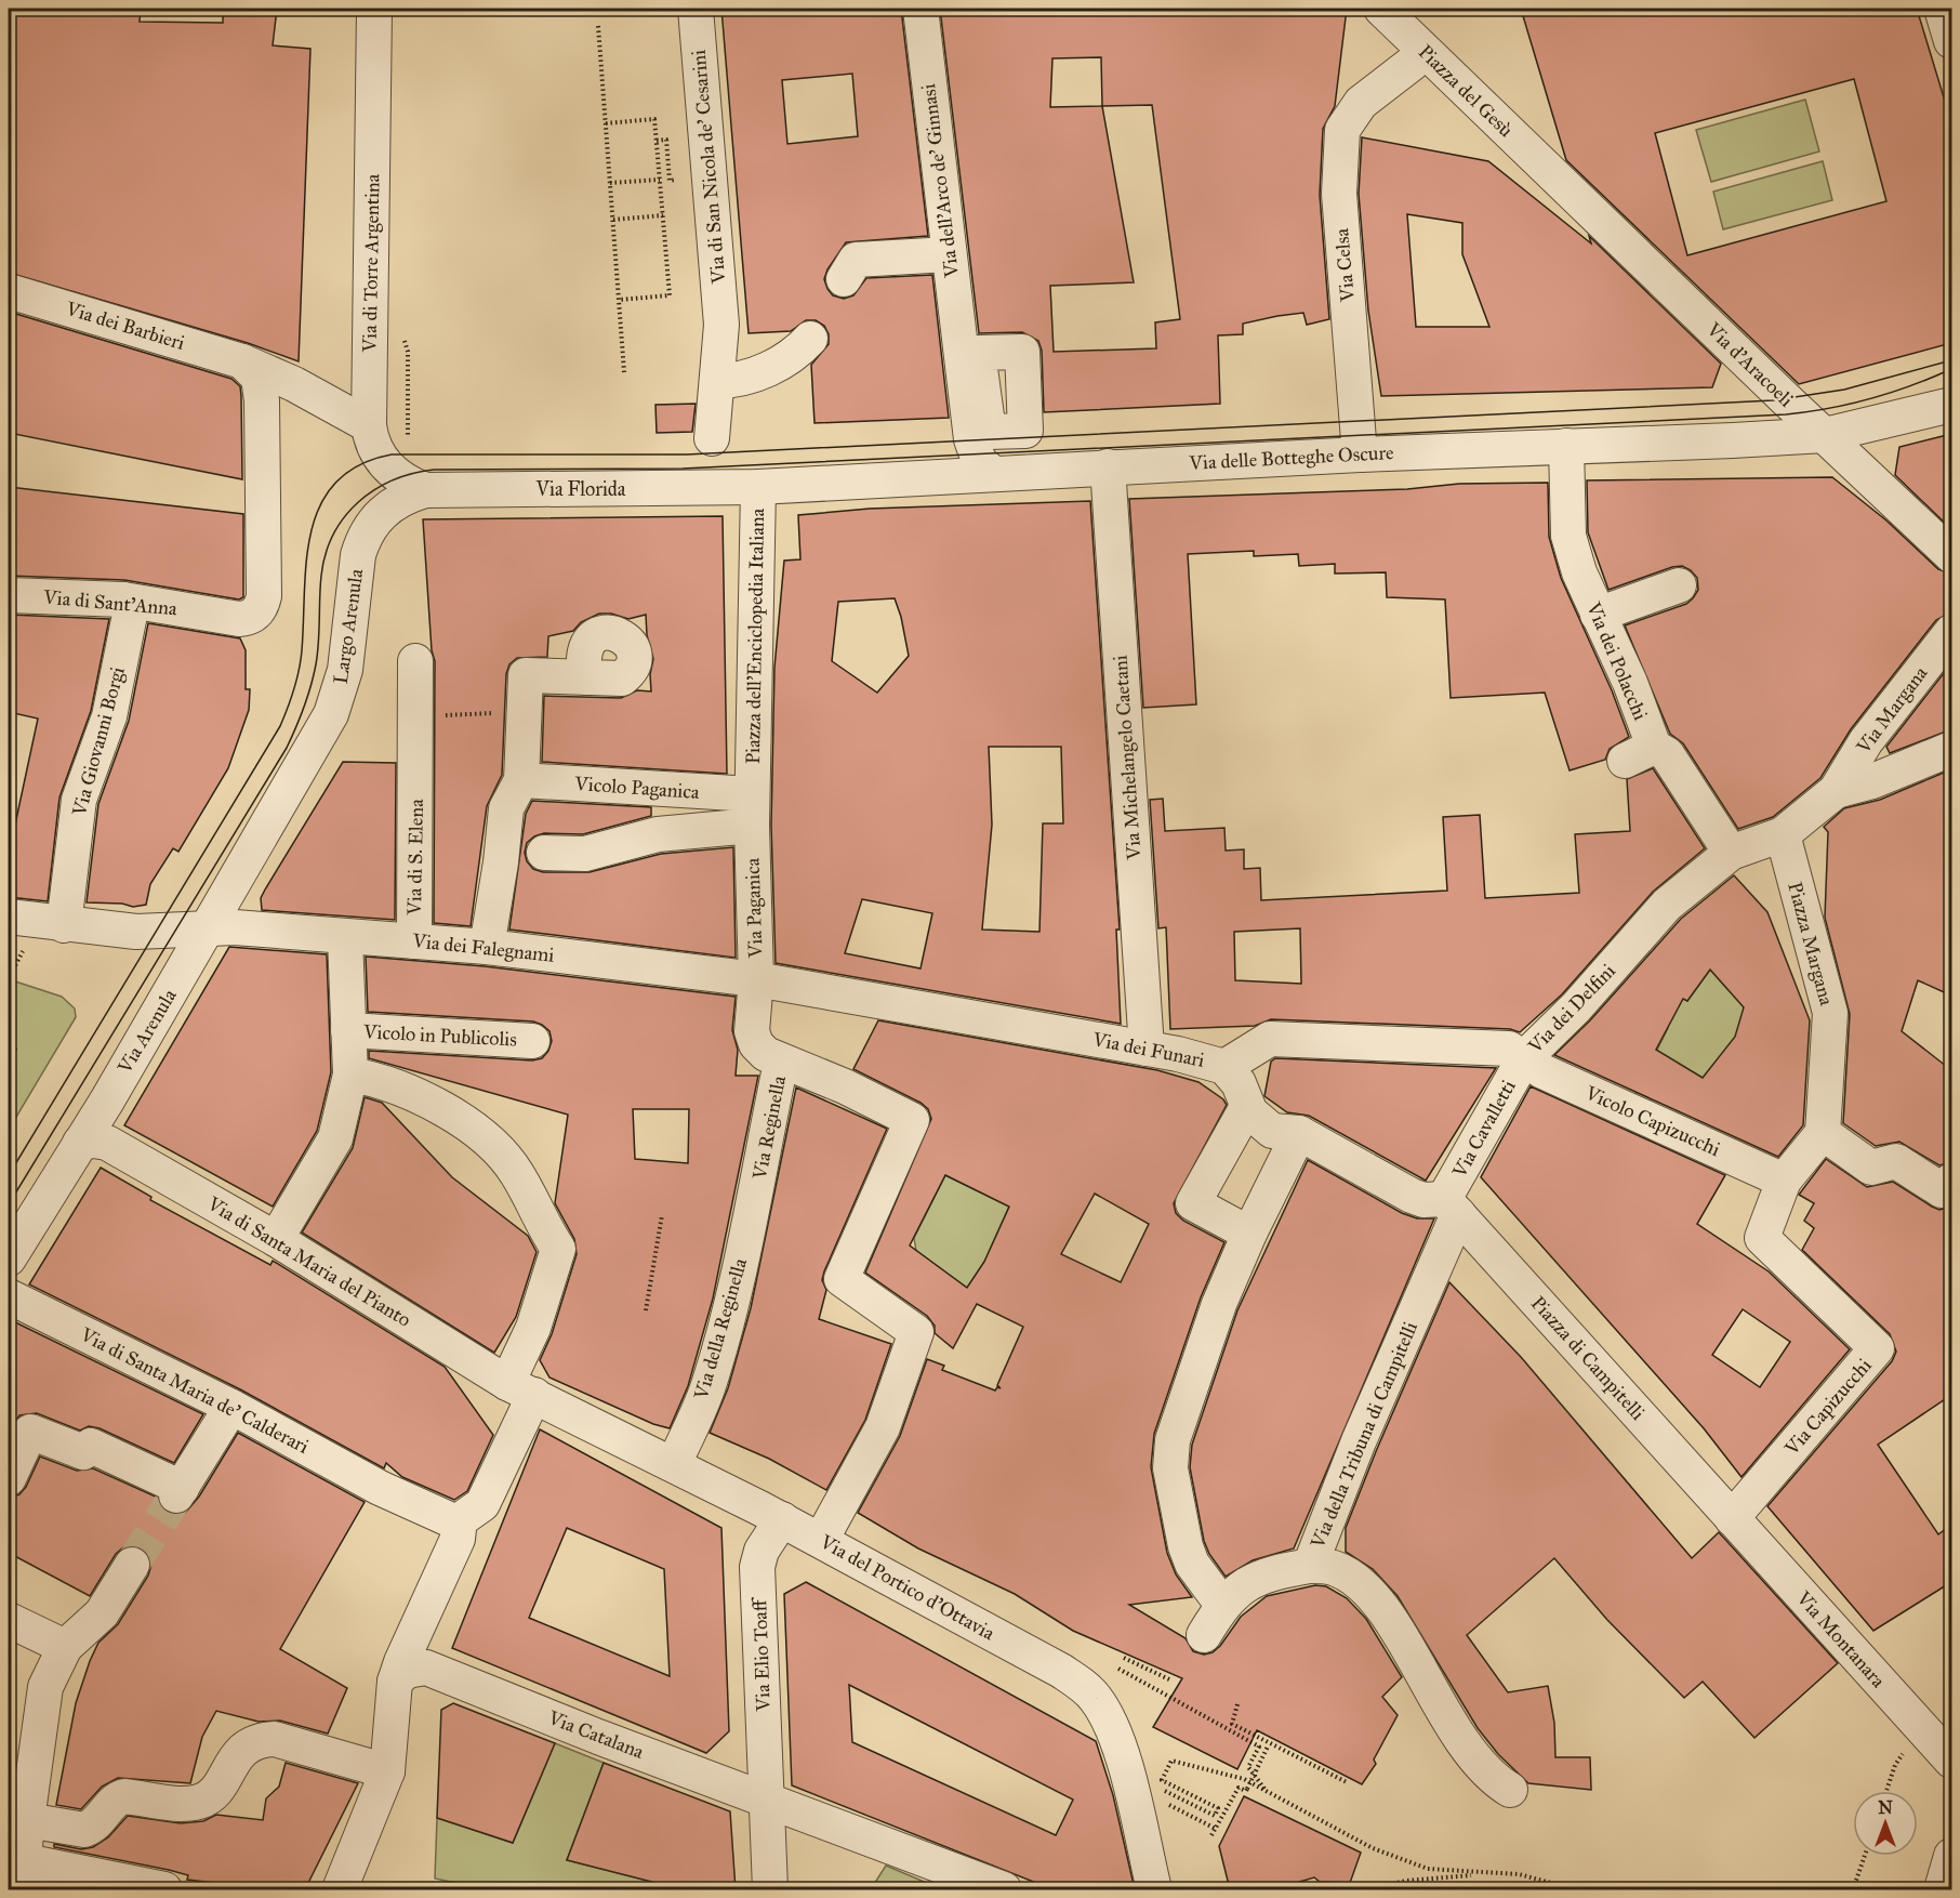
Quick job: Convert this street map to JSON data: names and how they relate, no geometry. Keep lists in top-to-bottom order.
{
  "streets": {
    "street": [
      "Piazza del Gesù",
      "Via di San Nicola de' Cesarini",
      "Via dell'Arco de' Ginnasi",
      "Via di Torre Argentina",
      "Via Celsa",
      "Via dei Barbieri",
      "Via d'Aracoeli",
      "Via delle Botteghe Oscure",
      "Via Florida",
      "Via di Sant'Anna",
      "Largo Arenula",
      "Piazza dell'Enciclopedia Italiana",
      "Via dei Polacchi",
      "Via Margana",
      "Via Giovanni Borgi",
      "Via Michelangelo Caetani",
      "Vicolo Paganica",
      "Via di S. Elena",
      "Via Paganica",
      "Piazza Margana",
      "Via dei Falegnami",
      "Via dei Delfini",
      "Via Arenula",
      "Vicolo in Publicolis",
      "Via dei Funari",
      "Vicolo Capizucchi",
      "Via Reginella",
      "Via Cavalletti",
      "Via di Santa Maria del Pianto",
      "Via della Reginella",
      "Piazza di Campitelli",
      "Via di Santa Maria de' Calderari",
      "Via Capizucchi",
      "Via della Tribuna di Campitelli",
      "Via del Portico d'Ottavia",
      "Via Montanara",
      "Via Elio Toaff",
      "Via Catalana"
    ]
  },
  "crossings": [
    ["Piazza del Gesù", "Via d'Aracoeli"],
    ["Via dell'Arco de' Ginnasi", "Via delle Botteghe Oscure"],
    ["Via di Torre Argentina", "Via dei Barbieri"],
    ["Via di Torre Argentina", "Via Florida"],
    ["Via di Torre Argentina", "Largo Arenula"],
    ["Via Celsa", "Via delle Botteghe Oscure"],
    ["Via dei Barbieri", "Via di Sant'Anna"],
    ["Via d'Aracoeli", "Via delle Botteghe Oscure"],
    ["Via delle Botteghe Oscure", "Via Florida"],
    ["Via delle Botteghe Oscure", "Piazza dell'Enciclopedia Italiana"],
    ["Via delle Botteghe Oscure", "Via dei Polacchi"],
    ["Via delle Botteghe Oscure", "Via Michelangelo Caetani"],
    ["Via Florida", "Largo Arenula"],
    ["Via Florida", "Piazza dell'Enciclopedia Italiana"],
    ["Via di Sant'Anna", "Via Giovanni Borgi"],
    ["Largo Arenula", "Via Arenula"],
    ["Piazza dell'Enciclopedia Italiana", "Vicolo Paganica"],
    ["Piazza dell'Enciclopedia Italiana", "Via Paganica"],
    ["Via dei Polacchi", "Via dei Delfini"],
    ["Via Giovanni Borgi", "Via dei Falegnami"],
    ["Via Michelangelo Caetani", "Via dei Funari"],
    ["Vicolo Paganica", "Via Paganica"],
    ["Via di S. Elena", "Via dei Falegnami"],
    ["Via Paganica", "Via dei Falegnami"],
    ["Via Paganica", "Via Reginella"],
    ["Via dei Falegnami", "Via Arenula"],
    ["Via dei Falegnami", "Via dei Funari"],
    ["Via dei Delfini", "Via dei Funari"],
    ["Via dei Delfini", "Vicolo Capizucchi"],
    ["Via dei Delfini", "Via Cavalletti"],
    ["Via Arenula", "Via di Santa Maria del Pianto"],
    ["Vicolo Capizucchi", "Via Cavalletti"],
    ["Vicolo Capizucchi", "Via Capizucchi"],
    ["Via Reginella", "Via della Reginella"],
    ["Via Cavalletti", "Piazza di Campitelli"],
    ["Via Cavalletti", "Via della Tribuna di Campitelli"],
    ["Via di Santa Maria del Pianto", "Via del Portico d'Ottavia"],
    ["Via della Reginella", "Via del Portico d'Ottavia"],
    ["Piazza di Campitelli", "Via Capizucchi"],
    ["Piazza di Campitelli", "Via della Tribuna di Campitelli"],
    ["Piazza di Campitelli", "Via Montanara"],
    ["Via Capizucchi", "Via Montanara"],
    ["Via del Portico d'Ottavia", "Via Elio Toaff"],
    ["Via Elio Toaff", "Via Catalana"]
  ],
  "north": "top"
}
